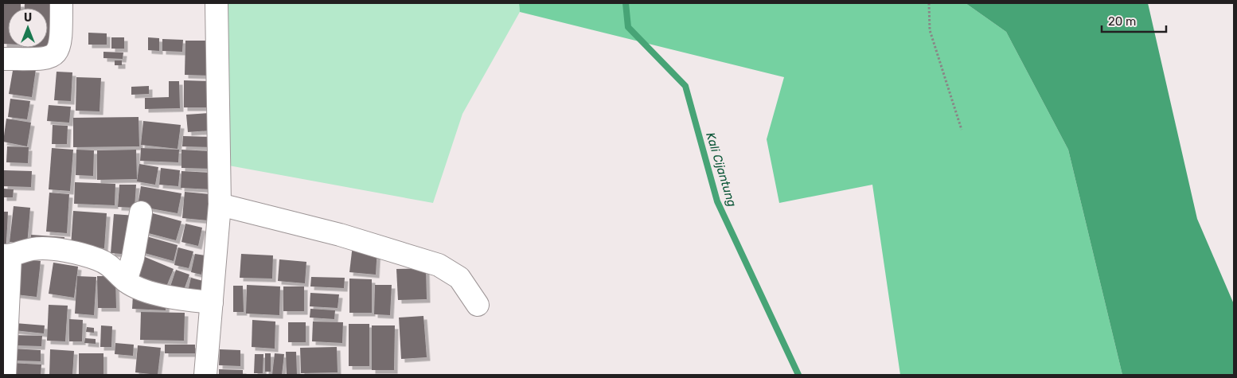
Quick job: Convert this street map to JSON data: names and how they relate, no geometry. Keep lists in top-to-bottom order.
{
  "water": ["Kali Cijantung"],
  "scale_bar": "20 m",
  "north": "top"
}
